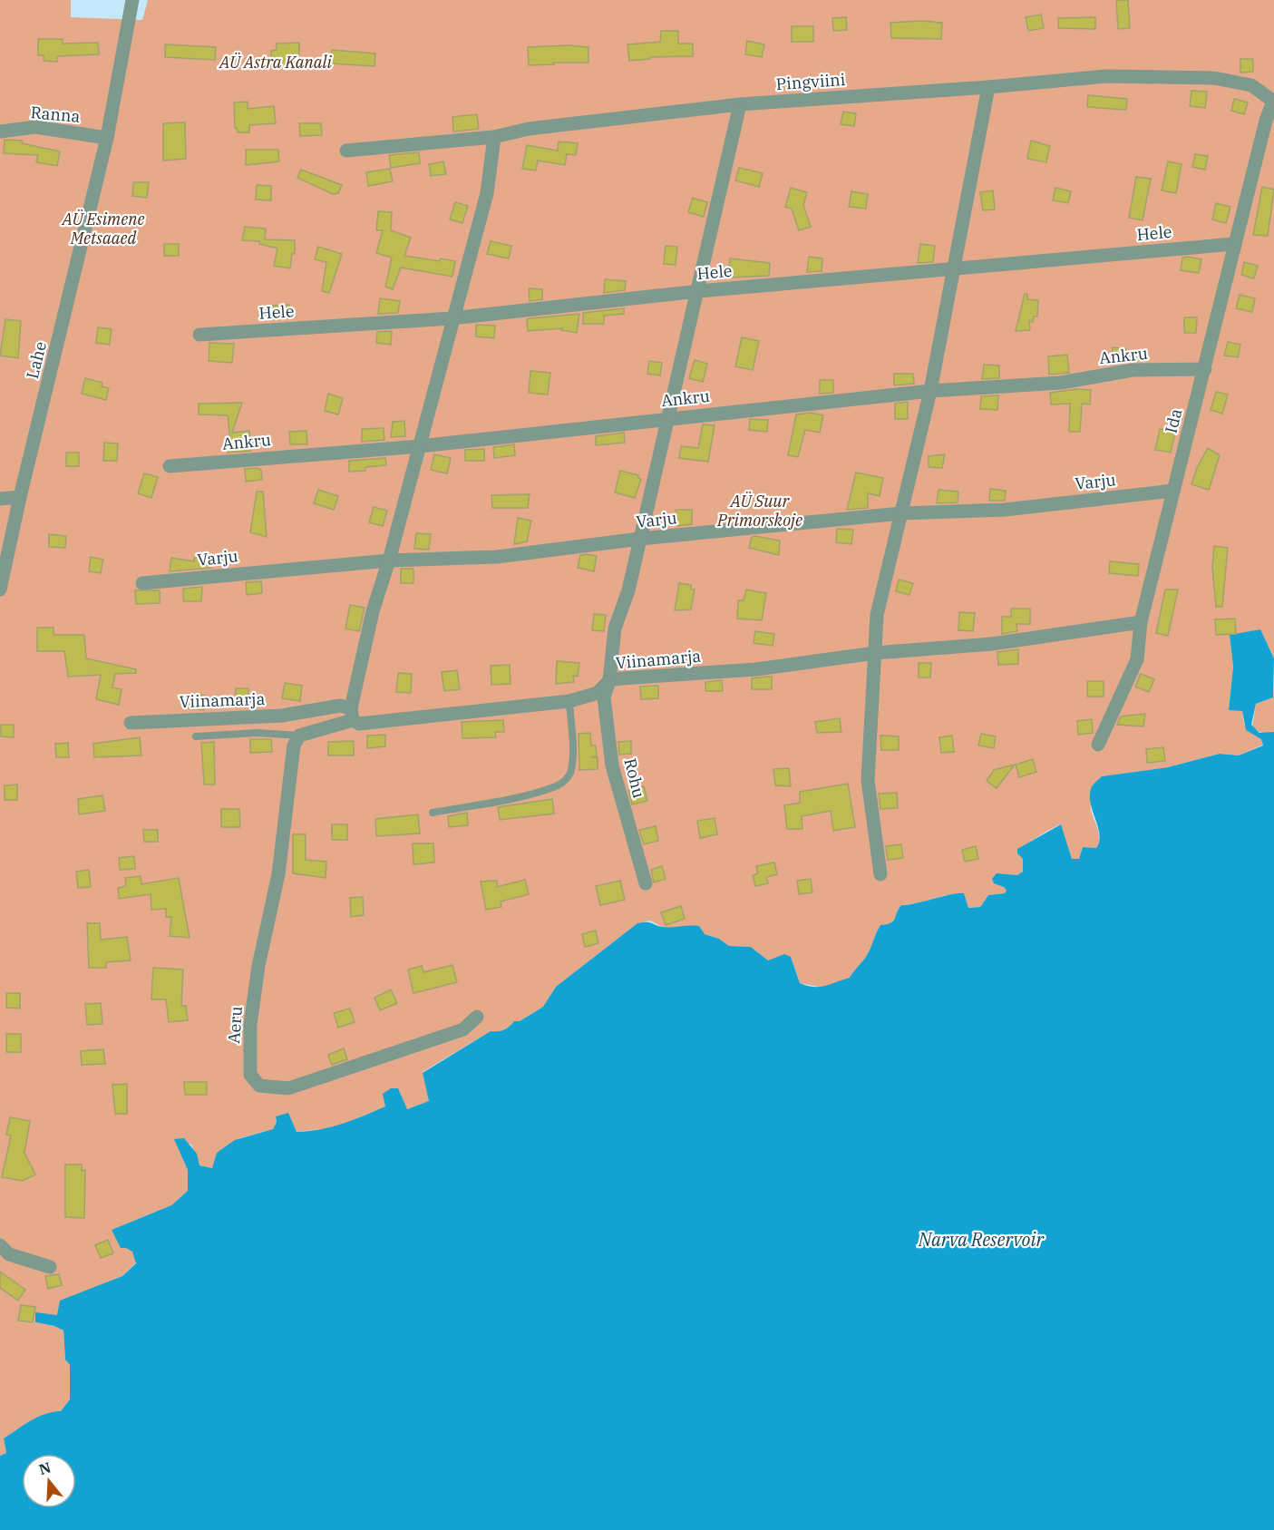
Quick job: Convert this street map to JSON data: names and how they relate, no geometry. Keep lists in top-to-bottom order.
{
  "streets": {
    "street": [
      "Pingviini",
      "Ranna",
      "Hele",
      "Ankru",
      "Lahe",
      "Ida",
      "Varju",
      "Viinamarja",
      "Rohu",
      "Aeru"
    ]
  },
  "crossings": [
    ["Pingviini", "Ida"],
    ["Pingviini", "Rohu"],
    ["Ranna", "Lahe"],
    ["Hele", "Ida"],
    ["Hele", "Rohu"],
    ["Ankru", "Ida"],
    ["Ankru", "Rohu"],
    ["Ida", "Varju"],
    ["Ida", "Viinamarja"],
    ["Varju", "Rohu"],
    ["Viinamarja", "Rohu"]
  ],
  "water": ["Narva Reservoir"],
  "parks": ["AÜ Astra Kanali", "AÜ Esimene Metsaaed", "AÜ Suur Primorskoje"],
  "north": "top"
}
